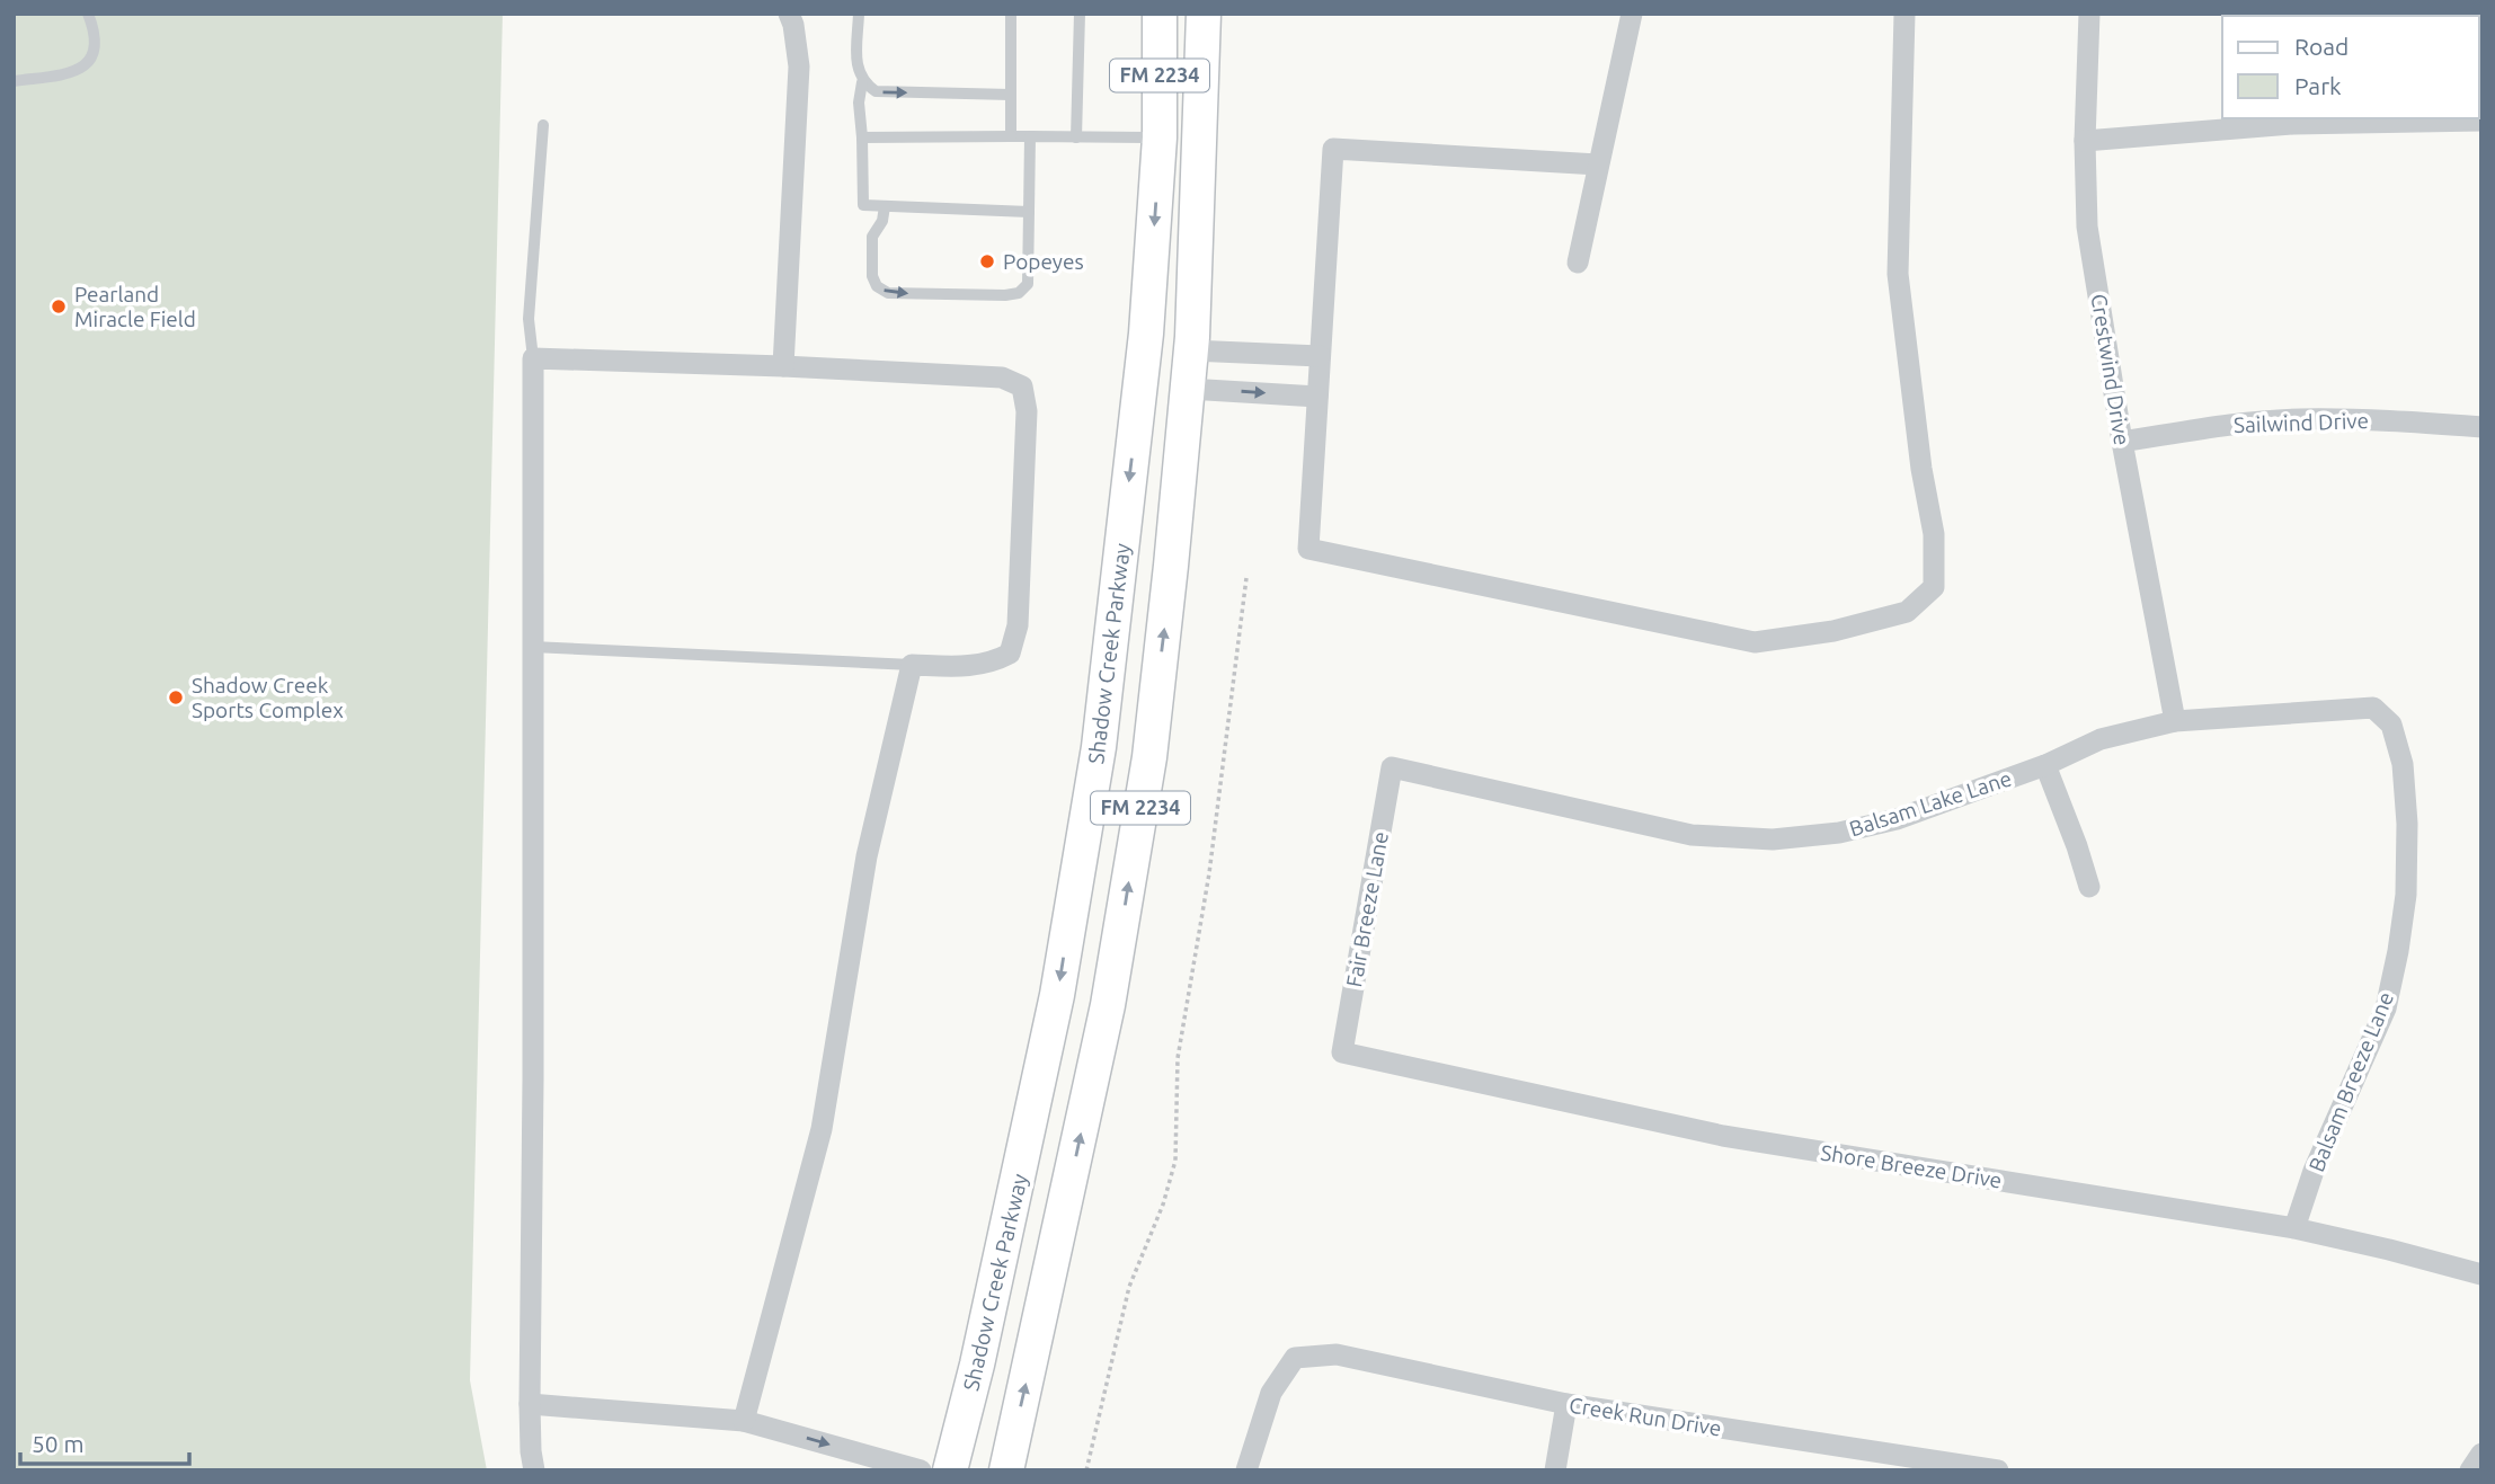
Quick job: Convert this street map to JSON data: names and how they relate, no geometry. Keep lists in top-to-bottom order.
{
  "streets": {
    "main road": ["FM 2234", "Shadow Creek Parkway"],
    "street": [
      "Crestwind Drive",
      "Sailwind Drive",
      "Balsam Lake Lane",
      "Fair Breeze Lane",
      "Balsam Breeze Lane",
      "Shore Breeze Drive",
      "Creek Run Drive"
    ]
  },
  "crossings": [
    ["Crestwind Drive", "Sailwind Drive"],
    ["Crestwind Drive", "Balsam Lake Lane"],
    ["Balsam Lake Lane", "Fair Breeze Lane"],
    ["Balsam Lake Lane", "Balsam Breeze Lane"],
    ["Fair Breeze Lane", "Shore Breeze Drive"],
    ["Balsam Breeze Lane", "Shore Breeze Drive"]
  ],
  "places": ["Popeyes", "Pearland Miracle Field", "Shadow Creek Sports Complex"],
  "legend": ["Road", "Park"],
  "scale_bar": "50 m"
}
